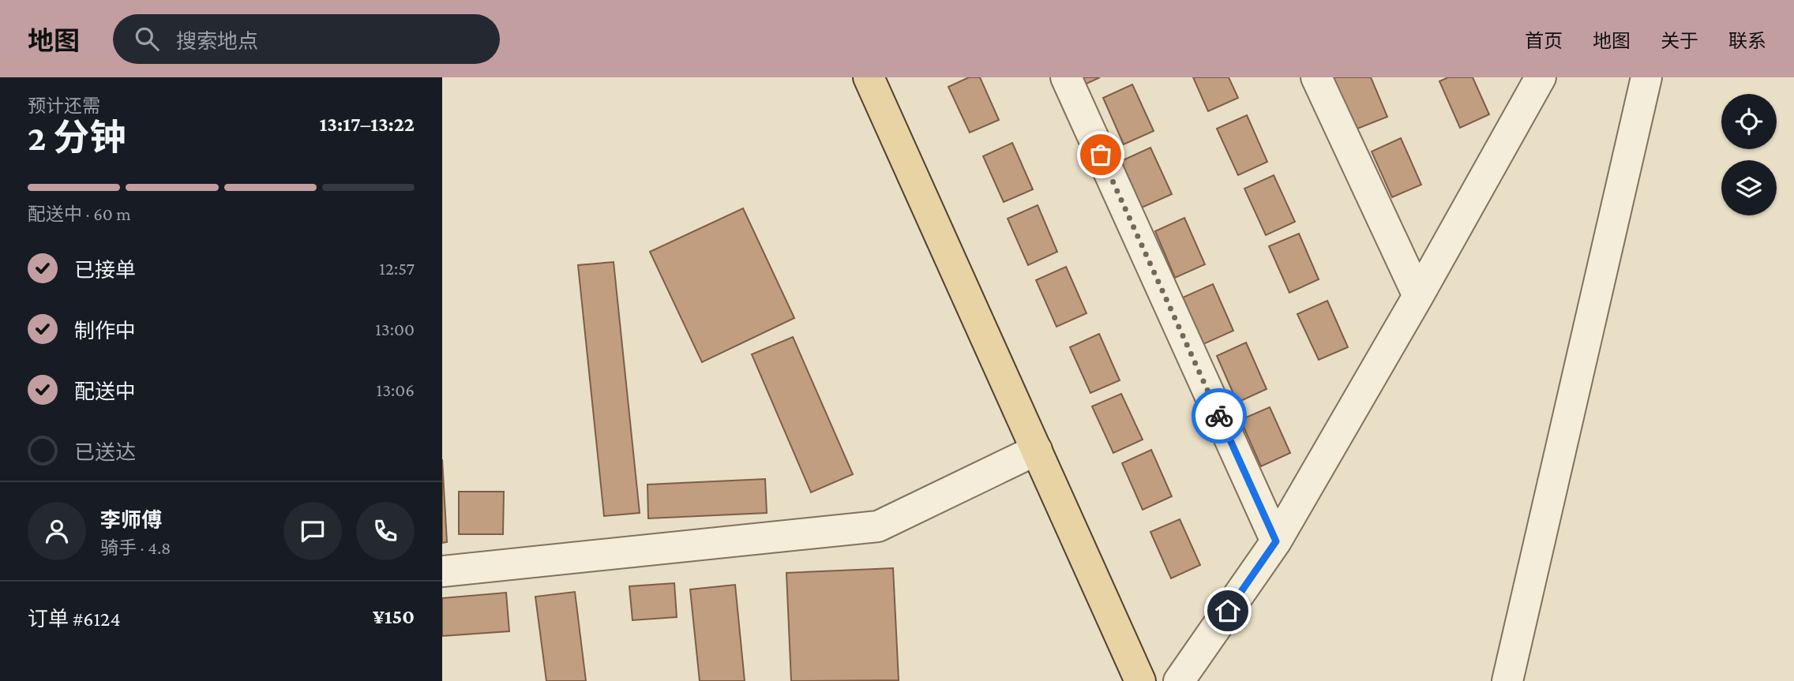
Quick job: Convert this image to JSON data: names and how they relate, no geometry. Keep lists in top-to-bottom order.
{
  "page": {
    "header": "地图",
    "search": "搜索地点",
    "nav": [
      "首页",
      "地图",
      "关于",
      "联系"
    ],
    "heading": ["2 分钟", "预计还需", "13:17–13:22"],
    "panel": [
      "李师傅",
      "骑手 · 4.8",
      "订单 #6124",
      "¥150"
    ],
    "bar": "配送中 · 60 m",
    "list": [
      ["已接单", "12:57"],
      ["制作中", "13:00"],
      ["配送中", "13:06"],
      "已送达"
    ]
  }
}
